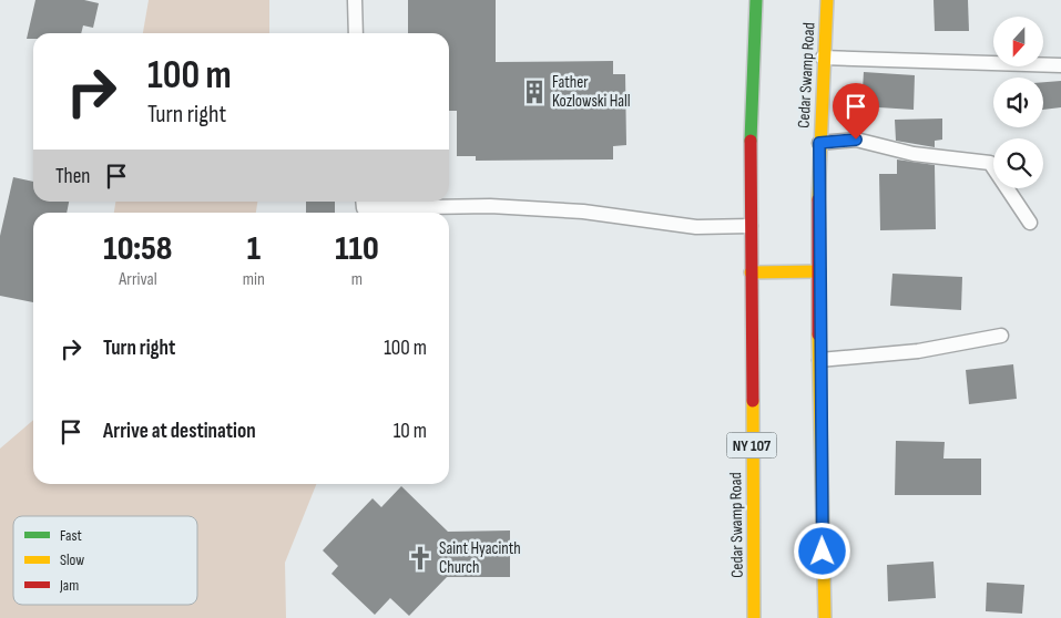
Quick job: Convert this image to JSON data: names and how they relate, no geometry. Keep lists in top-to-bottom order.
{
  "streets": {
    "main road": ["Cedar Swamp Road", "NY 107"]
  },
  "places": {
    "building": ["Father Kozlowski Hall"],
    "church": ["Saint Hyacinth Church"]
  },
  "legend": ["Fast", "Slow", "Jam"],
  "north": "bottom",
  "page": {
    "turn": ["100 m", "Turn right"],
    "then": "Then",
    "eta": [
      "10:58",
      "Arrival",
      "1",
      "min",
      "110",
      "m"
    ],
    "list": [
      {
        "name": "Turn right",
        "value": "100 m"
      },
      {
        "name": "Arrive at destination",
        "value": "10 m"
      }
    ]
  }
}
